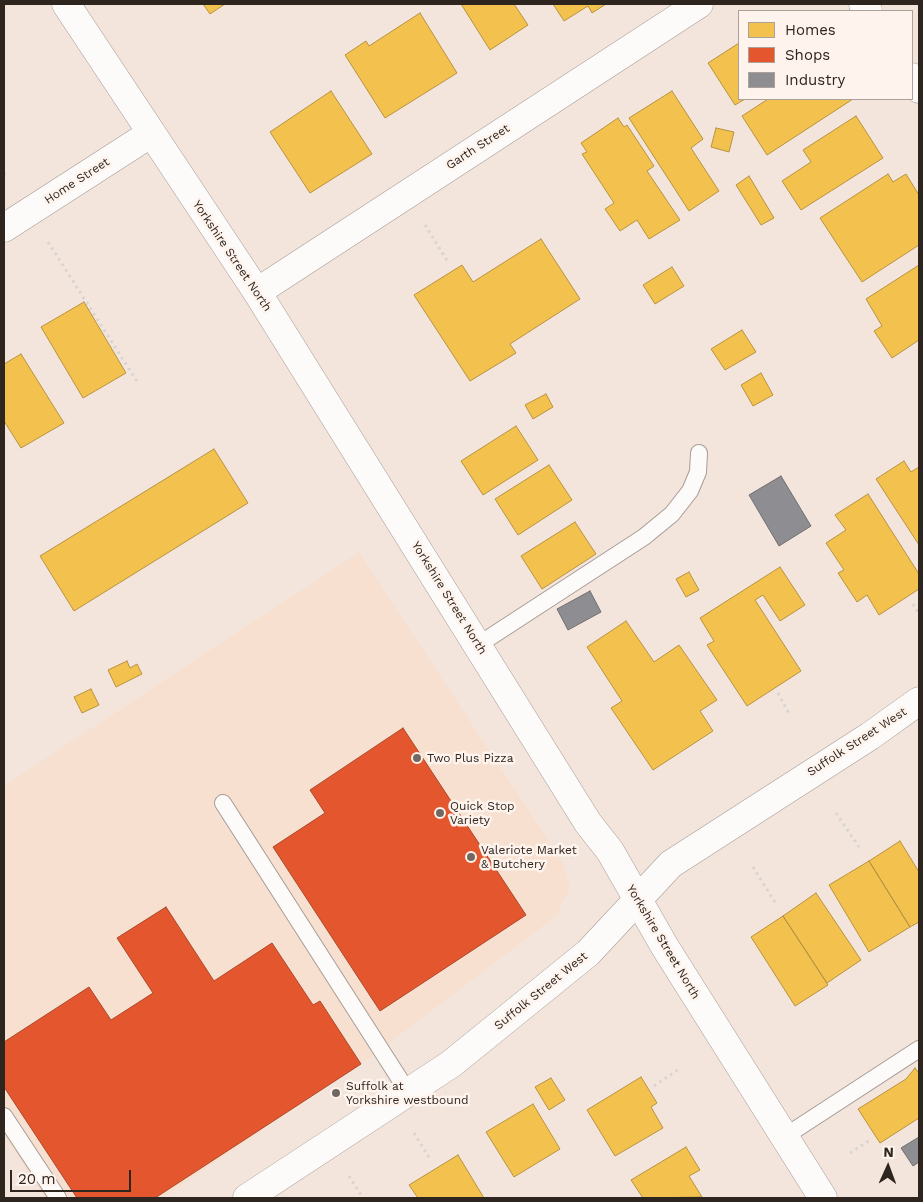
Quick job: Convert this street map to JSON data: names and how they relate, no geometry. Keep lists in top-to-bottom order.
{
  "streets": {
    "street": [
      "Garth Street",
      "Home Street",
      "Yorkshire Street North",
      "Suffolk Street West"
    ]
  },
  "crossings": [
    ["Garth Street", "Yorkshire Street North"],
    ["Home Street", "Yorkshire Street North"],
    ["Yorkshire Street North", "Suffolk Street West"]
  ],
  "places": [
    "Two Plus Pizza",
    "Quick Stop Variety",
    "Valeriote Market & Butchery",
    "Suffolk at Yorkshire westbound"
  ],
  "legend": ["Homes", "Shops", "Industry"],
  "scale_bar": "20 m",
  "north": "top"
}
